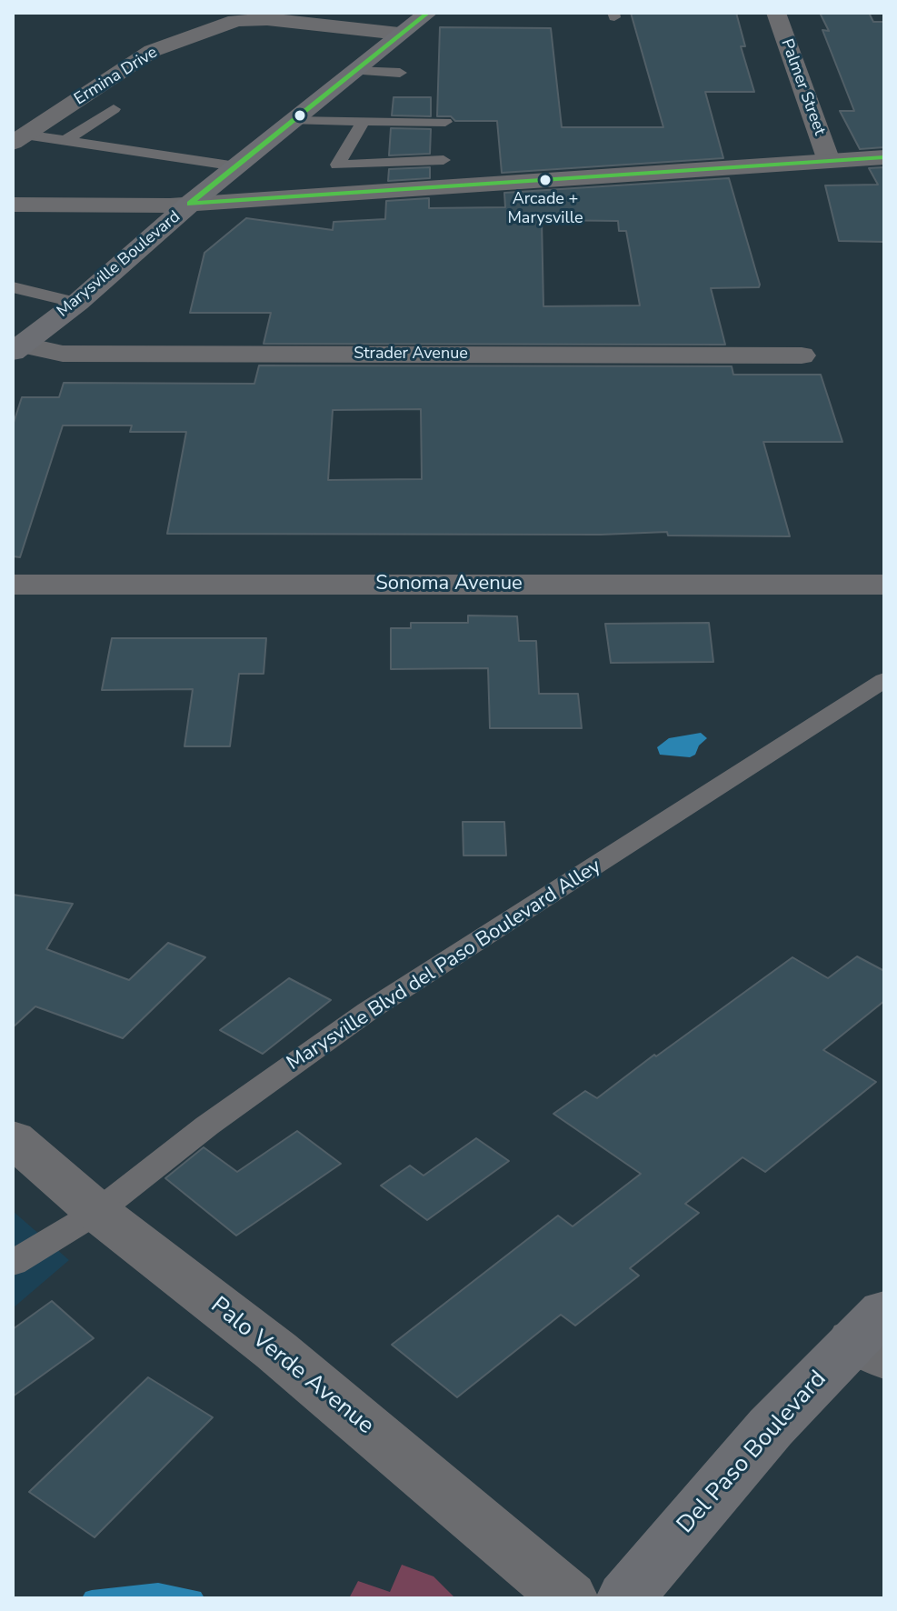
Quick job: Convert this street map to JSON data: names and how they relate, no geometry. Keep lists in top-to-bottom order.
{
  "streets": {
    "main road": ["Marysville Boulevard", "Del Paso Boulevard"],
    "street": [
      "Ermina Drive",
      "Palmer Street",
      "Strader Avenue",
      "Sonoma Avenue",
      "Palo Verde Avenue"
    ],
    "lane": ["Marysville Blvd del Paso Boulevard Alley"]
  },
  "crossings": [
    ["Ermina Drive", "Marysville Boulevard"],
    ["Marysville Boulevard", "Strader Avenue"],
    ["Marysville Blvd del Paso Boulevard Alley", "Palo Verde Avenue"]
  ],
  "places": ["Arcade + Marysville"]
}
